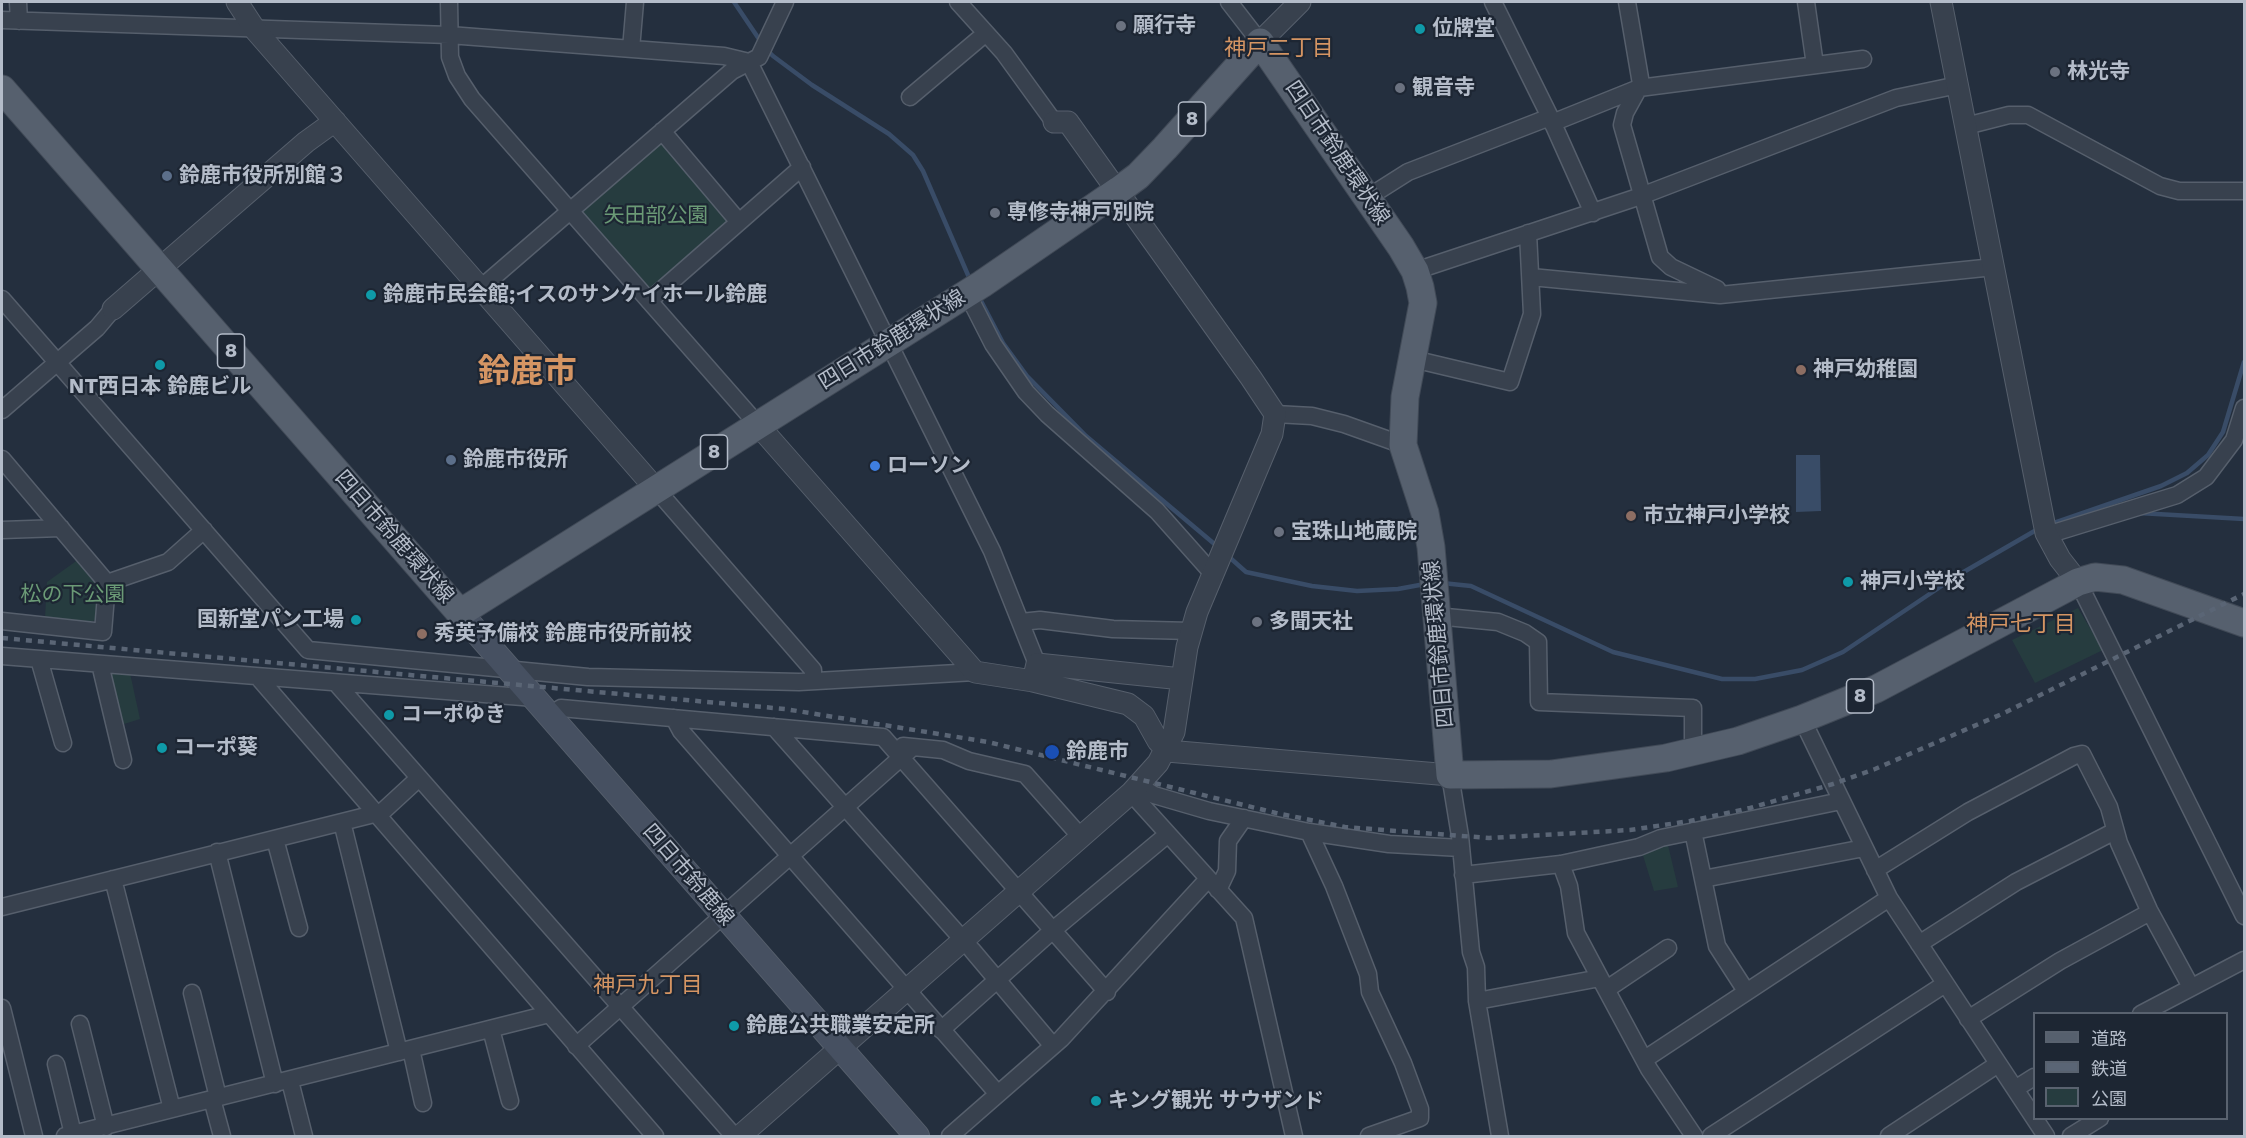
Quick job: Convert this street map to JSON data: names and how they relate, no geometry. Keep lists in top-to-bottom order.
{
  "streets": {
    "main road": ["8", "四日市鈴鹿環状線", "四日市鈴鹿線"]
  },
  "crossings": [
    ["8", "四日市鈴鹿環状線"],
    ["四日市鈴鹿環状線", "四日市鈴鹿線"]
  ],
  "districts": [
    "神戸二丁目",
    "鈴鹿市",
    "神戸七丁目",
    "神戸九丁目"
  ],
  "parks": ["矢田部公園", "松の下公園"],
  "places": [
    "願行寺",
    "位牌堂",
    "林光寺",
    "観音寺",
    "鈴鹿市役所別館３",
    "専修寺神戸別院",
    "鈴鹿市民会館;イスのサンケイホール鈴鹿",
    "NT西日本 鈴鹿ビル",
    "神戸幼稚園",
    "鈴鹿市役所",
    "ローソン",
    "市立神戸小学校",
    "宝珠山地蔵院",
    "神戸小学校",
    "国新堂パン工場",
    "多聞天社",
    "秀英予備校 鈴鹿市役所前校",
    "コーポゆき",
    "コーポ葵",
    "鈴鹿市",
    "鈴鹿公共職業安定所",
    "キング観光 サウザンド"
  ],
  "legend": ["道路", "鉄道", "公園"]
}
